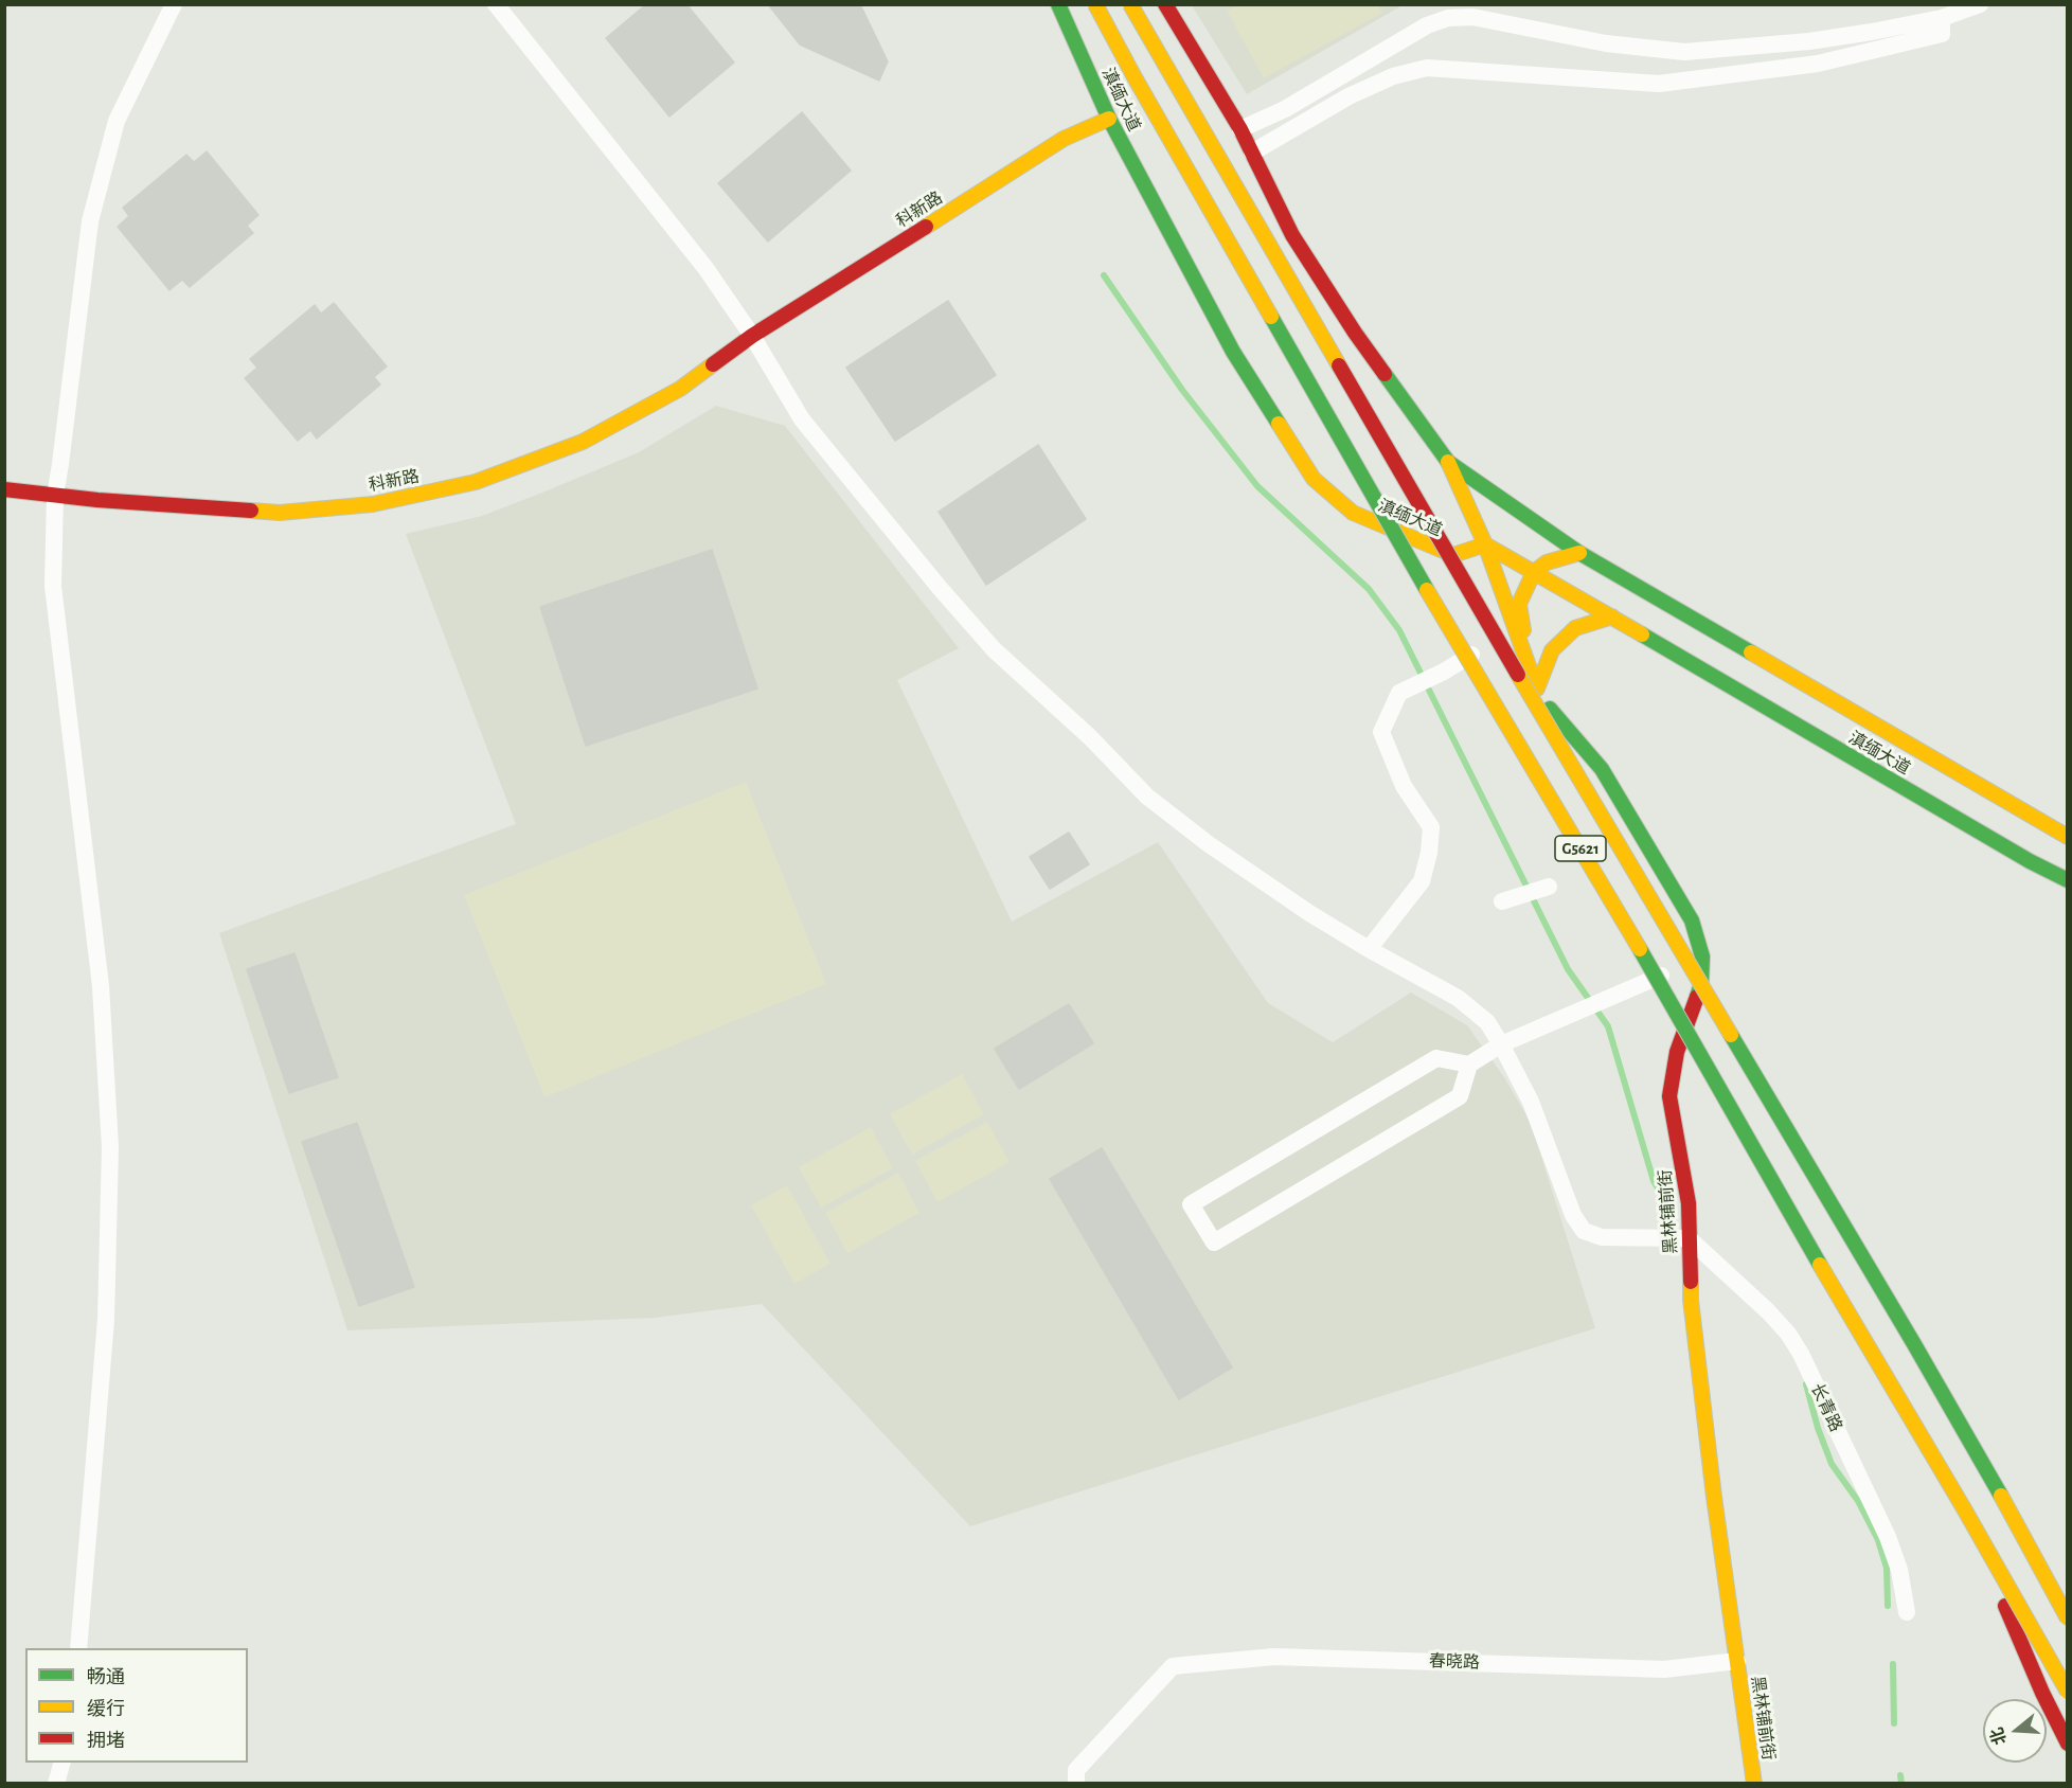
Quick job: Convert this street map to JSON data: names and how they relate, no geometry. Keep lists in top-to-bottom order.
{
  "streets": {
    "main road": [
      "滇缅大道",
      "科新路",
      "G5621",
      "黑林铺前街"
    ],
    "street": ["长青路", "春晓路"]
  },
  "crossings": [
    ["滇缅大道", "科新路"],
    ["黑林铺前街", "长青路"],
    ["黑林铺前街", "春晓路"]
  ],
  "legend": ["畅通", "缓行", "拥堵"],
  "north": "left"
}
